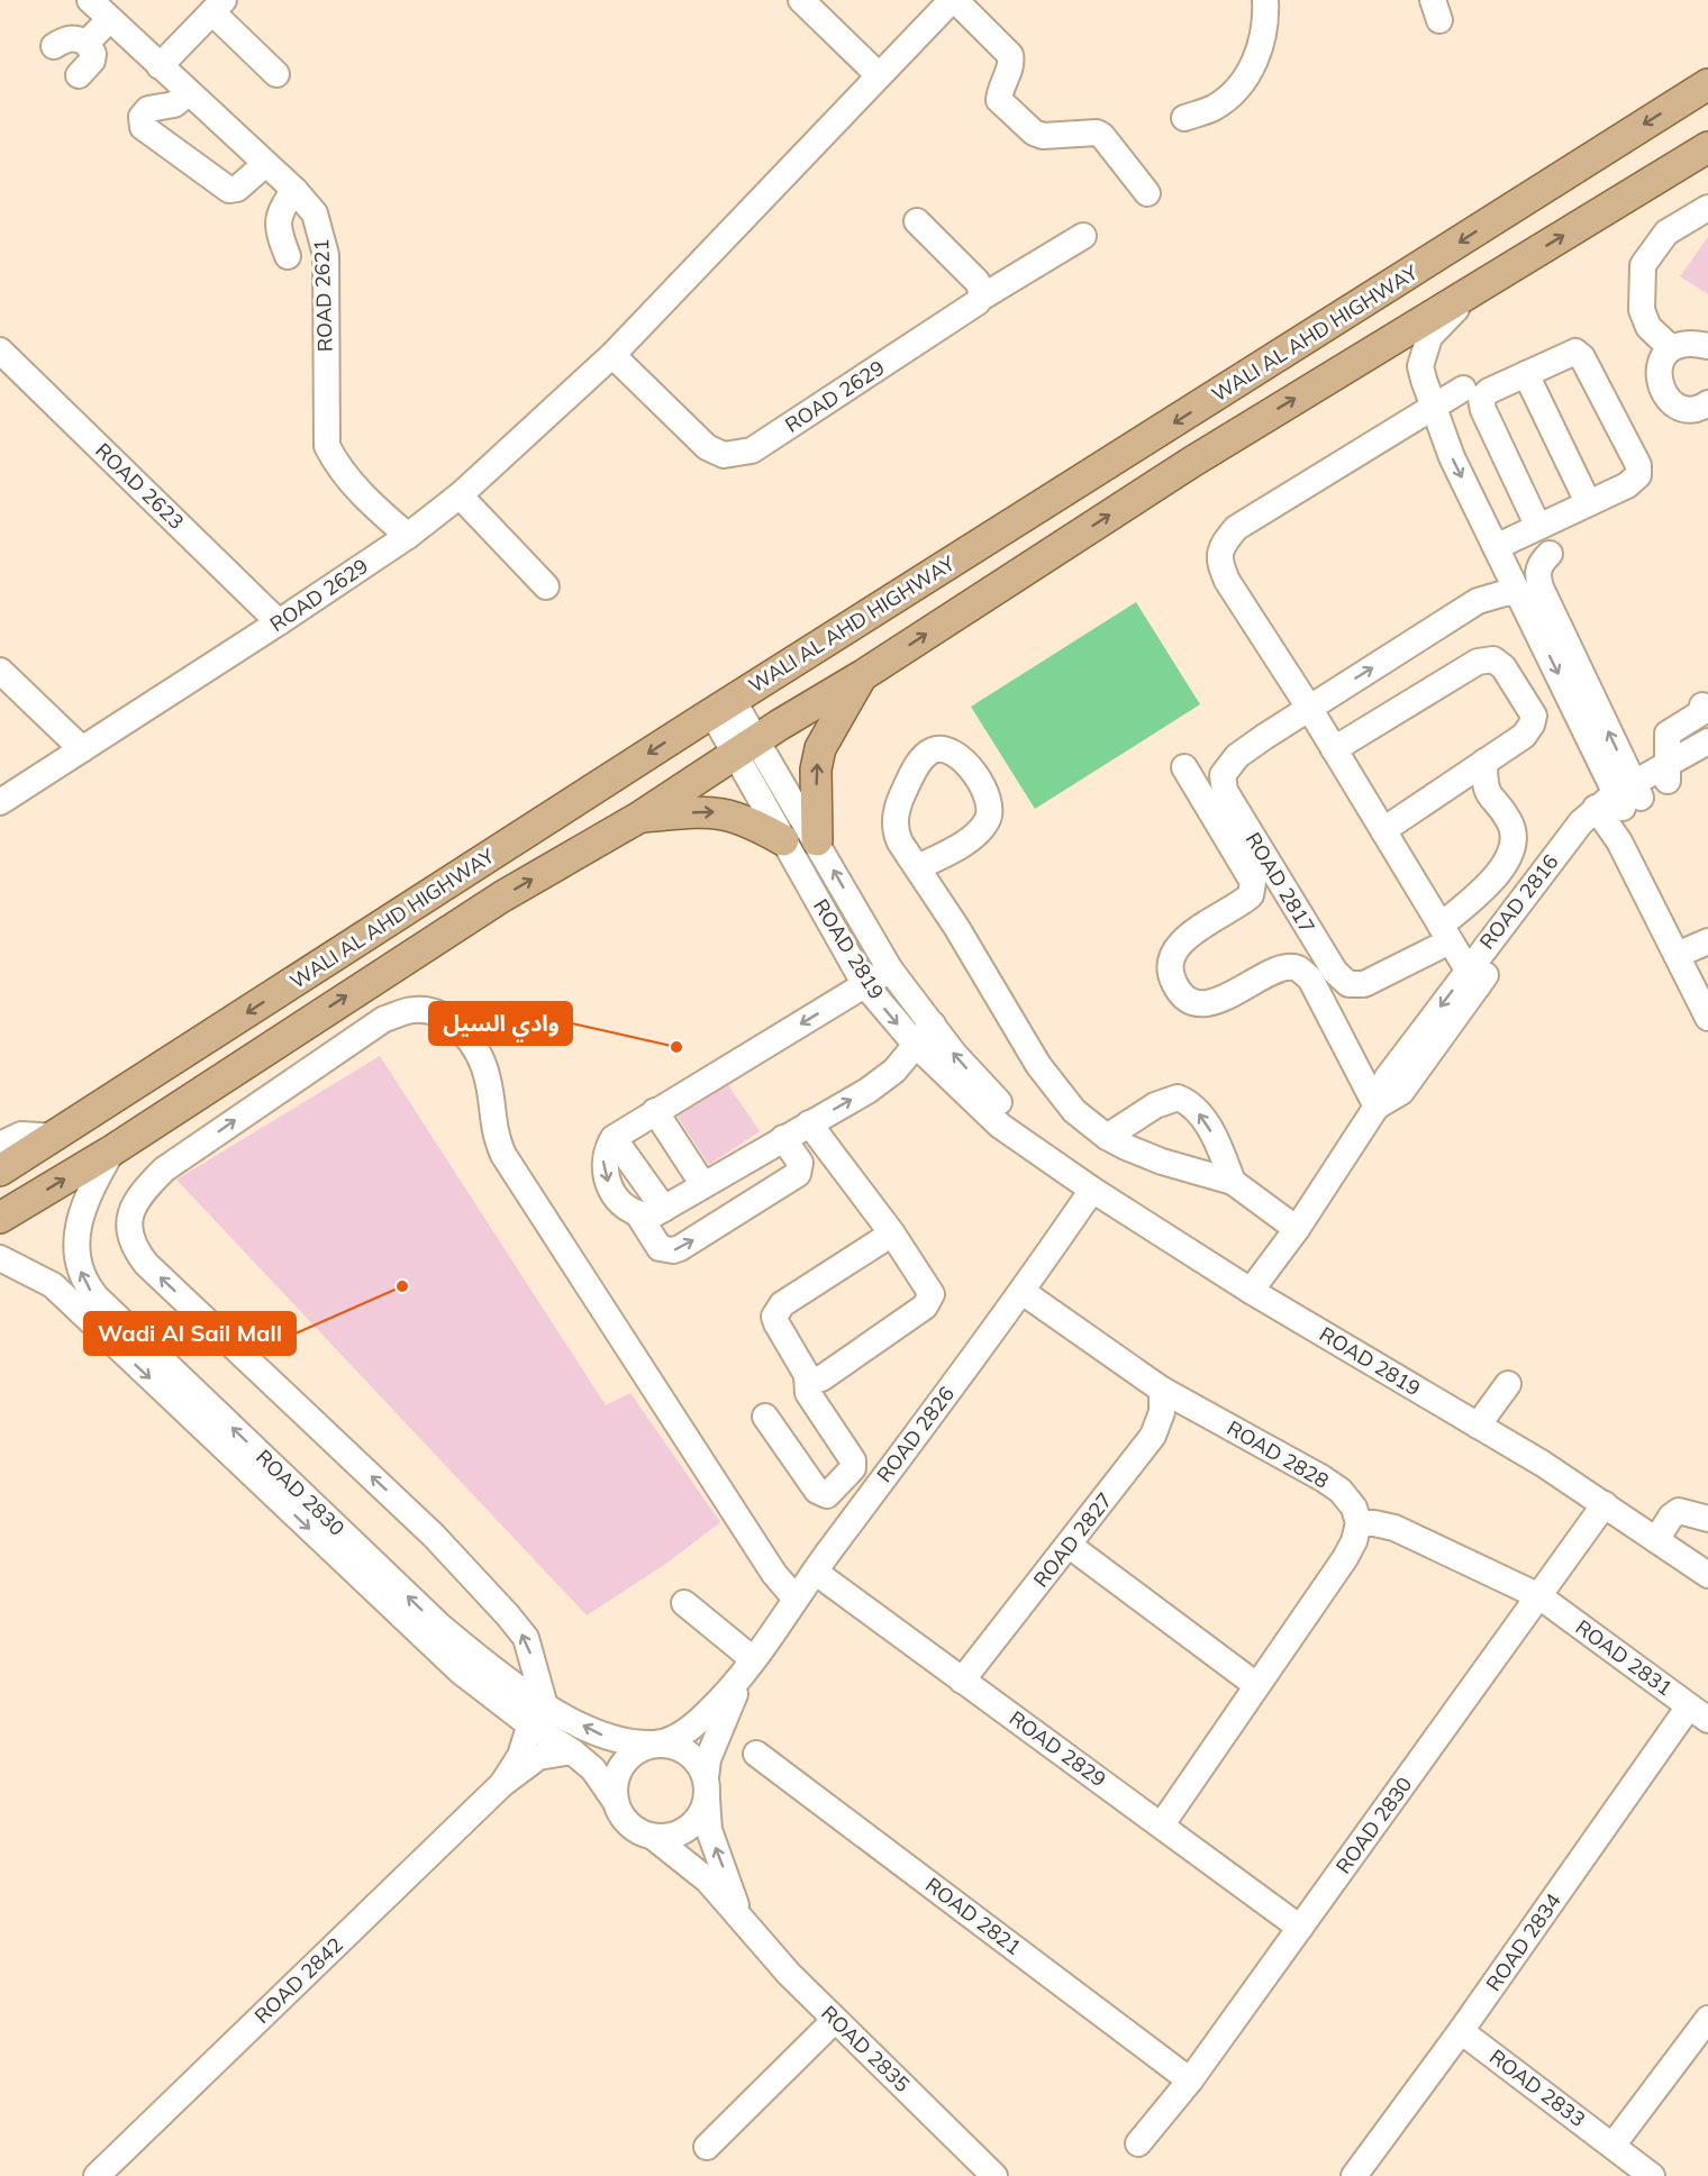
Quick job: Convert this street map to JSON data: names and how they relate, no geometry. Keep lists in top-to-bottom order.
{
  "streets": {
    "main road": ["WALI AL AHD HIGHWAY"],
    "street": [
      "ROAD 2621",
      "ROAD 2629",
      "ROAD 2623",
      "ROAD 2817",
      "ROAD 2816",
      "ROAD 2819",
      "ROAD 2826",
      "ROAD 2828",
      "ROAD 2830",
      "ROAD 2827",
      "ROAD 2831",
      "ROAD 2829",
      "ROAD 2821",
      "ROAD 2834",
      "ROAD 2842",
      "ROAD 2835",
      "ROAD 2833"
    ]
  },
  "crossings": [
    ["ROAD 2621", "ROAD 2629"],
    ["WALI AL AHD HIGHWAY", "ROAD 2819"],
    ["WALI AL AHD HIGHWAY", "ROAD 2830"],
    ["ROAD 2629", "ROAD 2623"],
    ["ROAD 2816", "ROAD 2819"],
    ["ROAD 2819", "ROAD 2826"],
    ["ROAD 2819", "ROAD 2830"],
    ["ROAD 2826", "ROAD 2828"],
    ["ROAD 2826", "ROAD 2830"],
    ["ROAD 2826", "ROAD 2829"],
    ["ROAD 2826", "ROAD 2835"],
    ["ROAD 2828", "ROAD 2827"],
    ["ROAD 2828", "ROAD 2831"],
    ["ROAD 2830", "ROAD 2831"],
    ["ROAD 2830", "ROAD 2829"],
    ["ROAD 2830", "ROAD 2821"],
    ["ROAD 2830", "ROAD 2842"],
    ["ROAD 2830", "ROAD 2835"],
    ["ROAD 2827", "ROAD 2829"],
    ["ROAD 2831", "ROAD 2834"],
    ["ROAD 2834", "ROAD 2833"]
  ],
  "places": ["وادي السيل", "Wadi Al Sail Mall"]
}
